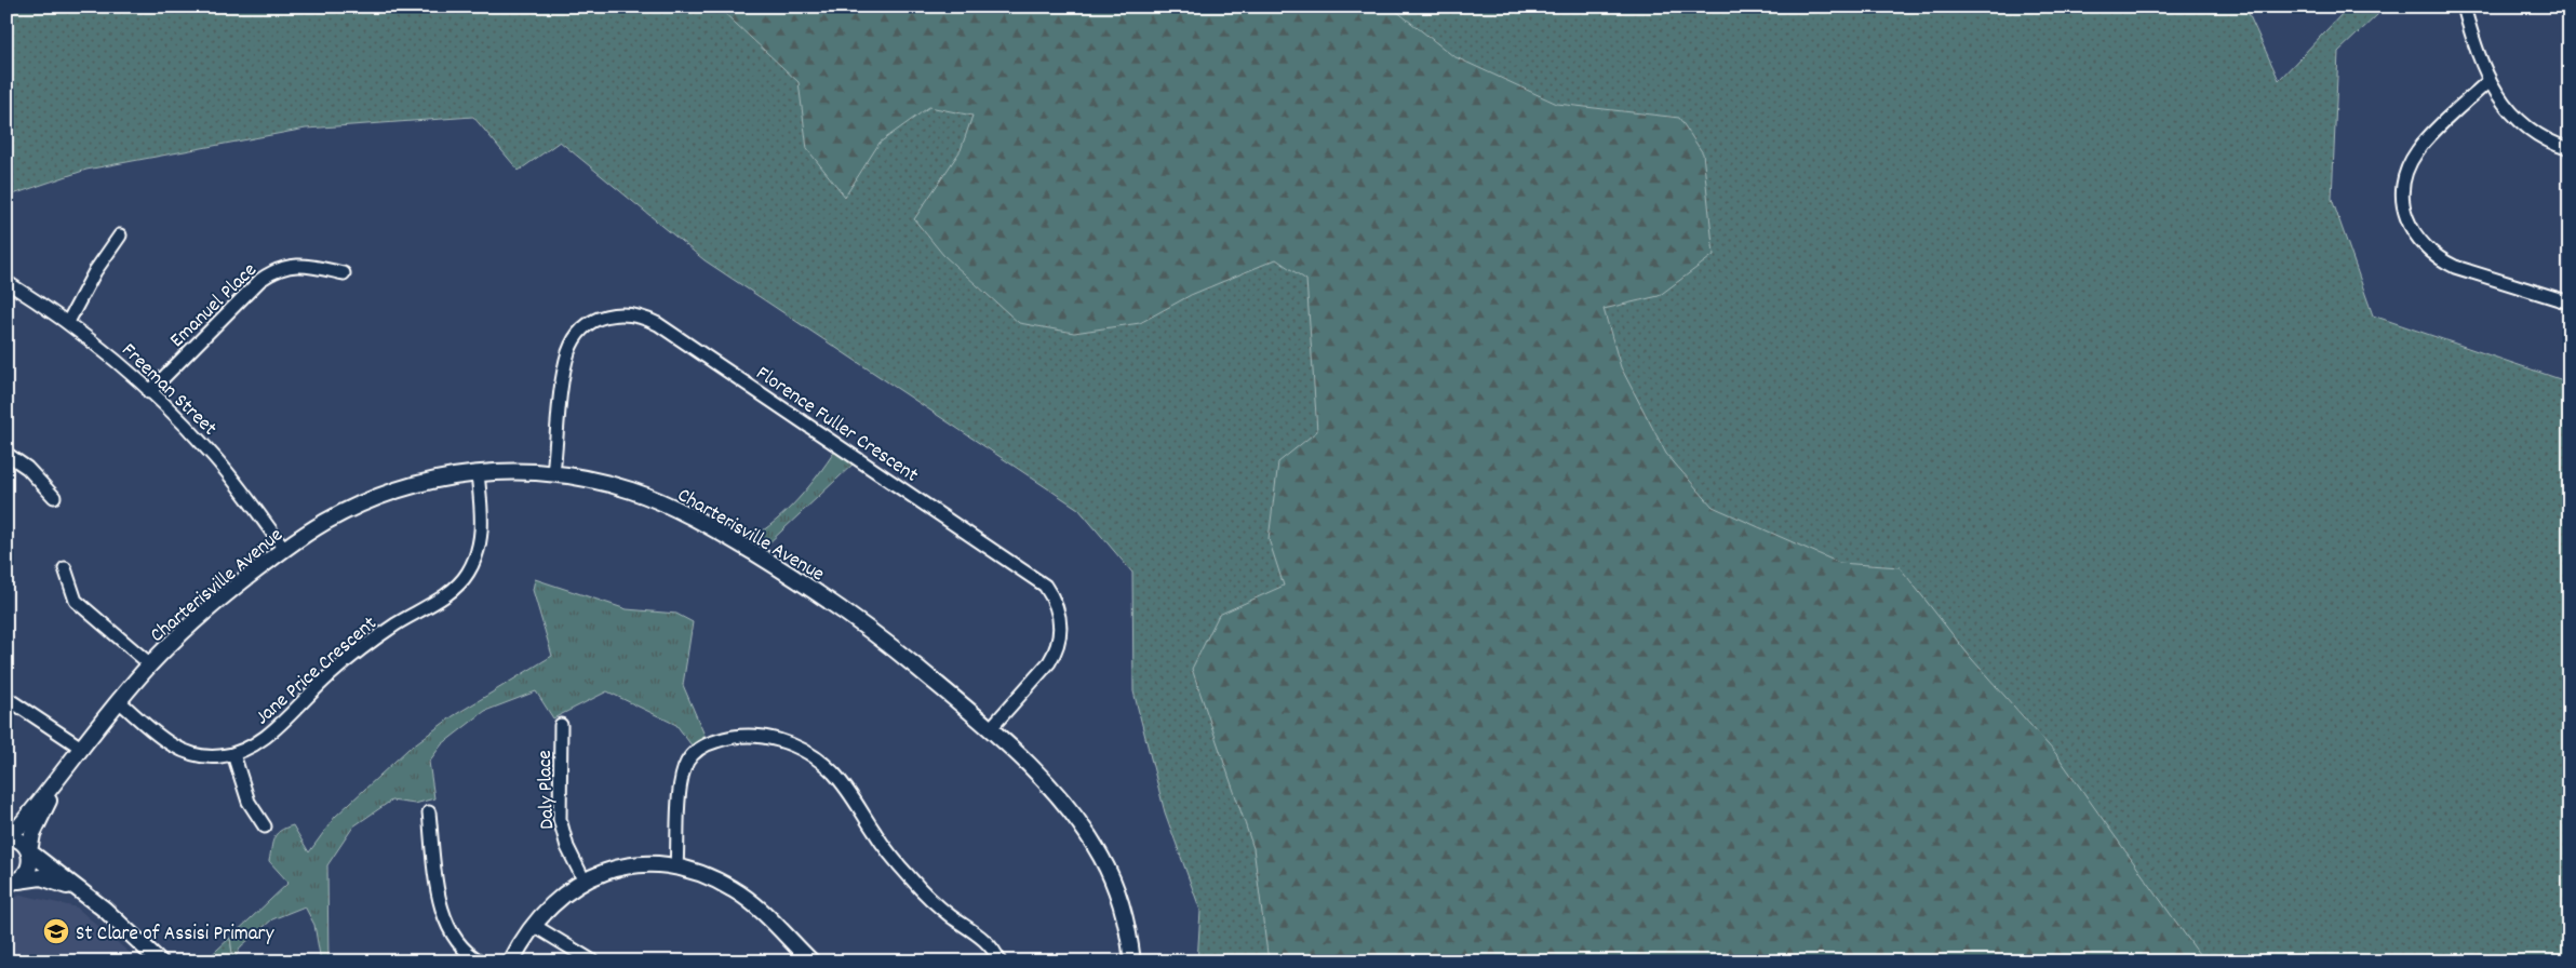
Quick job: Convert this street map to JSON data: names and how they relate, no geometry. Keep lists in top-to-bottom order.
{
  "streets": {
    "street": [
      "Emanuel Place",
      "Freeman Street",
      "Florence Fuller Crescent",
      "Charterisville Avenue",
      "Jane Price Crescent",
      "Daly Place"
    ]
  },
  "crossings": [
    ["Emanuel Place", "Freeman Street"],
    ["Freeman Street", "Charterisville Avenue"],
    ["Florence Fuller Crescent", "Charterisville Avenue"],
    ["Charterisville Avenue", "Jane Price Crescent"]
  ],
  "places": {
    "school or university": ["St Clare of Assisi Primary"]
  }
}
